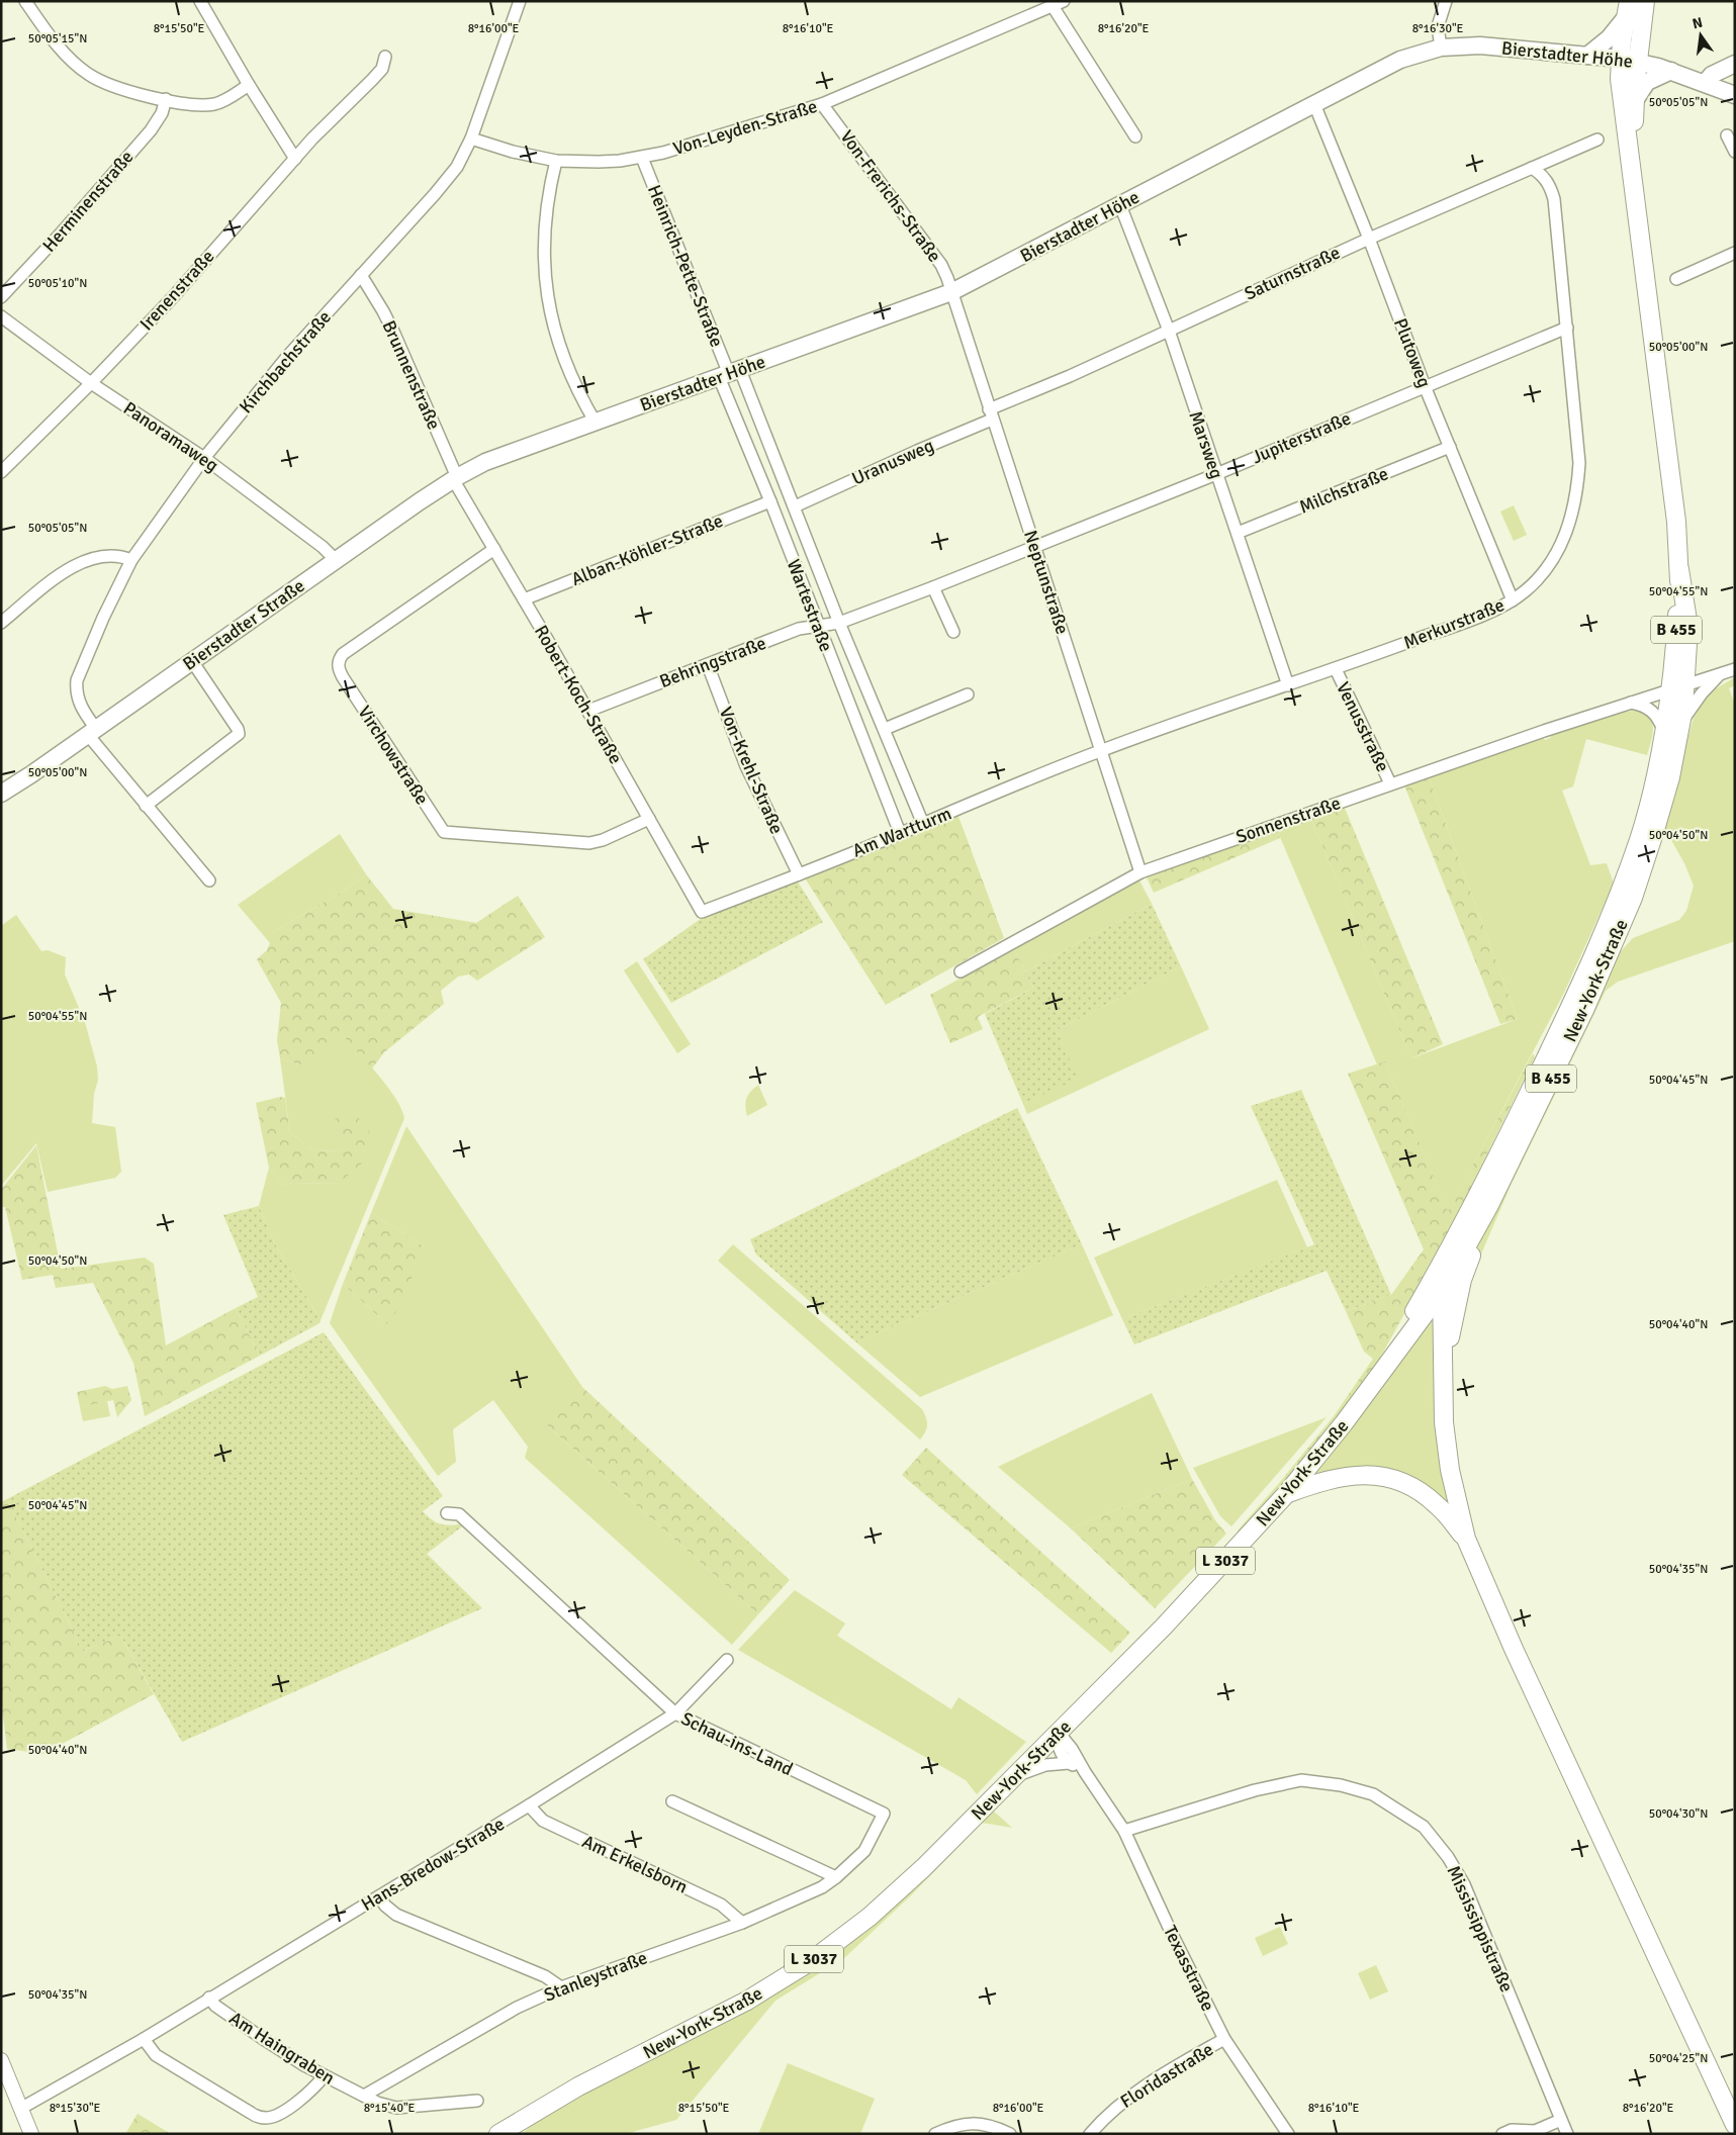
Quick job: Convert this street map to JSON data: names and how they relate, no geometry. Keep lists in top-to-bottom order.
{
  "streets": {
    "main road": [
      "Bierstadter Höhe",
      "Bierstadter Straße",
      "B 455",
      "New-York-Straße",
      "L 3037"
    ],
    "street": [
      "Von-Leyden-Straße",
      "Von-Frerichs-Straße",
      "Herminenstraße",
      "Heinrich-Pette-Straße",
      "Saturnstraße",
      "Irenenstraße",
      "Plutoweg",
      "Kirchbachstraße",
      "Brunnenstraße",
      "Panoramaweg",
      "Jupiterstraße",
      "Marsweg",
      "Uranusweg",
      "Milchstraße",
      "Alban-Köhler-Straße",
      "Neptunstraße",
      "Wartestraße",
      "Merkurstraße",
      "Behringstraße",
      "Robert-Koch-Straße",
      "Venusstraße",
      "Virchowstraße",
      "Von-Krehl-Straße",
      "Sonnenstraße",
      "Am Wartturm",
      "Schau-ins-Land",
      "Hans-Bredow-Straße",
      "Am Erkelsborn",
      "Mississippistraße",
      "Texasstraße",
      "Stanleystraße",
      "Am Haingraben",
      "Floridastraße"
    ]
  },
  "crossings": [
    ["Bierstadter Höhe", "Von-Frerichs-Straße"],
    ["Bierstadter Höhe", "Heinrich-Pette-Straße"],
    ["Bierstadter Höhe", "Plutoweg"],
    ["Bierstadter Höhe", "Brunnenstraße"],
    ["Bierstadter Höhe", "Marsweg"],
    ["Bierstadter Höhe", "Neptunstraße"],
    ["Bierstadter Höhe", "Wartestraße"],
    ["Bierstadter Höhe", "Bierstadter Straße"],
    ["Bierstadter Höhe", "B 455"],
    ["Bierstadter Höhe", "Robert-Koch-Straße"],
    ["Von-Leyden-Straße", "Von-Frerichs-Straße"],
    ["Von-Leyden-Straße", "Heinrich-Pette-Straße"],
    ["Von-Leyden-Straße", "Kirchbachstraße"],
    ["Von-Frerichs-Straße", "Neptunstraße"],
    ["Heinrich-Pette-Straße", "Wartestraße"],
    ["Saturnstraße", "Plutoweg"],
    ["Saturnstraße", "Marsweg"],
    ["Saturnstraße", "Uranusweg"],
    ["Saturnstraße", "Neptunstraße"],
    ["Saturnstraße", "Merkurstraße"],
    ["Irenenstraße", "Panoramaweg"],
    ["Plutoweg", "Jupiterstraße"],
    ["Plutoweg", "Milchstraße"],
    ["Plutoweg", "Merkurstraße"],
    ["Kirchbachstraße", "Brunnenstraße"],
    ["Kirchbachstraße", "Panoramaweg"],
    ["Kirchbachstraße", "Bierstadter Straße"],
    ["Brunnenstraße", "Bierstadter Straße"],
    ["Brunnenstraße", "Robert-Koch-Straße"],
    ["Panoramaweg", "Bierstadter Straße"],
    ["Jupiterstraße", "Marsweg"],
    ["Jupiterstraße", "Neptunstraße"],
    ["Jupiterstraße", "Merkurstraße"],
    ["Jupiterstraße", "Behringstraße"],
    ["Marsweg", "Milchstraße"],
    ["Marsweg", "Merkurstraße"],
    ["Uranusweg", "Neptunstraße"],
    ["Uranusweg", "Wartestraße"],
    ["Alban-Köhler-Straße", "Wartestraße"],
    ["Alban-Köhler-Straße", "Robert-Koch-Straße"],
    ["Neptunstraße", "Merkurstraße"],
    ["Neptunstraße", "Sonnenstraße"],
    ["Neptunstraße", "Am Wartturm"],
    ["Wartestraße", "Behringstraße"],
    ["Wartestraße", "Am Wartturm"],
    ["Merkurstraße", "Venusstraße"],
    ["Merkurstraße", "Am Wartturm"],
    ["Bierstadter Straße", "Robert-Koch-Straße"],
    ["B 455", "Sonnenstraße"],
    ["B 455", "New-York-Straße"],
    ["B 455", "L 3037"],
    ["Behringstraße", "Robert-Koch-Straße"],
    ["Behringstraße", "Von-Krehl-Straße"],
    ["Robert-Koch-Straße", "Virchowstraße"],
    ["Robert-Koch-Straße", "Am Wartturm"],
    ["Venusstraße", "Sonnenstraße"],
    ["Von-Krehl-Straße", "Am Wartturm"],
    ["New-York-Straße", "L 3037"],
    ["Schau-ins-Land", "Hans-Bredow-Straße"],
    ["Schau-ins-Land", "Stanleystraße"],
    ["Hans-Bredow-Straße", "Am Erkelsborn"],
    ["Hans-Bredow-Straße", "Am Haingraben"],
    ["Am Erkelsborn", "Stanleystraße"],
    ["Mississippistraße", "Texasstraße"],
    ["Texasstraße", "Floridastraße"],
    ["Stanleystraße", "Am Haingraben"]
  ],
  "north": "top",
  "coordinates": [
    "8°15'50\"E",
    "8°16'00\"E",
    "8°16'10\"E",
    "8°16'20\"E",
    "8°16'30\"E",
    "50°05'15\"N",
    "50°05'05\"N",
    "50°05'10\"N",
    "50°05'00\"N",
    "50°04'55\"N",
    "50°04'50\"N",
    "50°04'45\"N",
    "50°04'40\"N",
    "50°04'35\"N",
    "50°04'30\"N",
    "50°04'25\"N",
    "8°15'30\"E",
    "8°15'40\"E"
  ]
}
